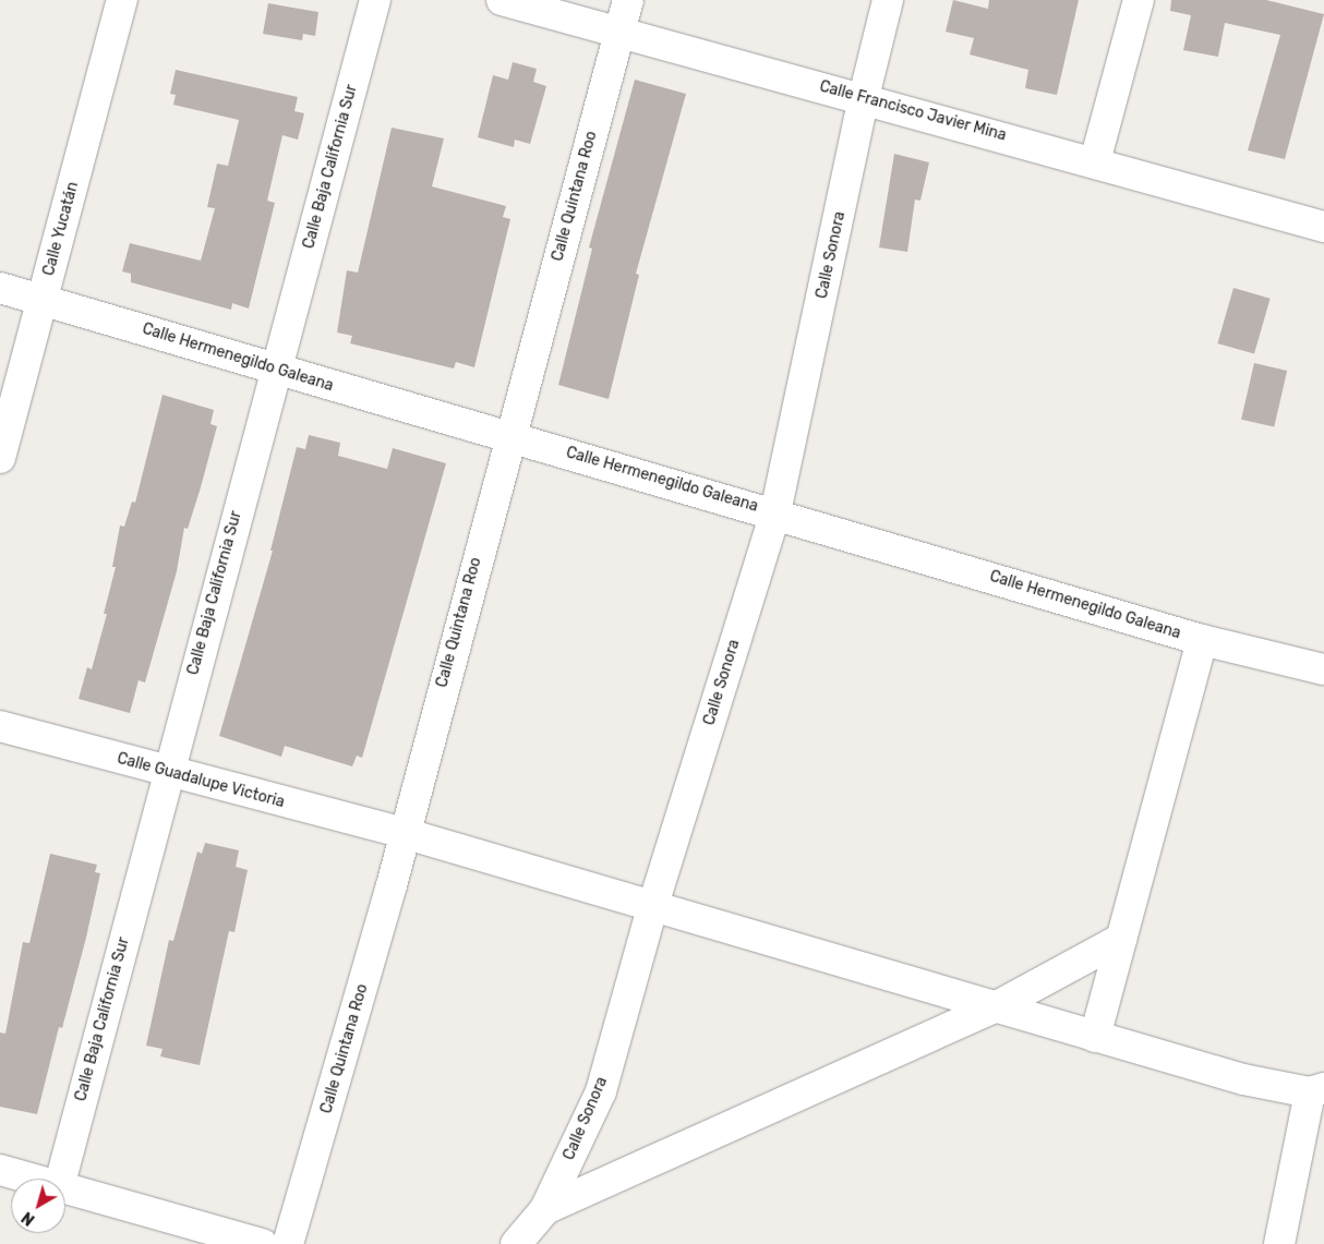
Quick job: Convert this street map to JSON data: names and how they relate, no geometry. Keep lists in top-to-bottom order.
{
  "streets": {
    "street": [
      "Calle Francisco Javier Mina",
      "Calle Baja California Sur",
      "Calle Quintana Roo",
      "Calle Yucatán",
      "Calle Sonora",
      "Calle Hermenegildo Galeana",
      "Calle Guadalupe Victoria"
    ]
  },
  "crossings": [
    ["Calle Francisco Javier Mina", "Calle Quintana Roo"],
    ["Calle Francisco Javier Mina", "Calle Sonora"],
    ["Calle Baja California Sur", "Calle Hermenegildo Galeana"],
    ["Calle Baja California Sur", "Calle Guadalupe Victoria"],
    ["Calle Quintana Roo", "Calle Hermenegildo Galeana"],
    ["Calle Quintana Roo", "Calle Guadalupe Victoria"],
    ["Calle Yucatán", "Calle Hermenegildo Galeana"],
    ["Calle Sonora", "Calle Hermenegildo Galeana"],
    ["Calle Sonora", "Calle Guadalupe Victoria"]
  ],
  "north": "bottom left"
}
